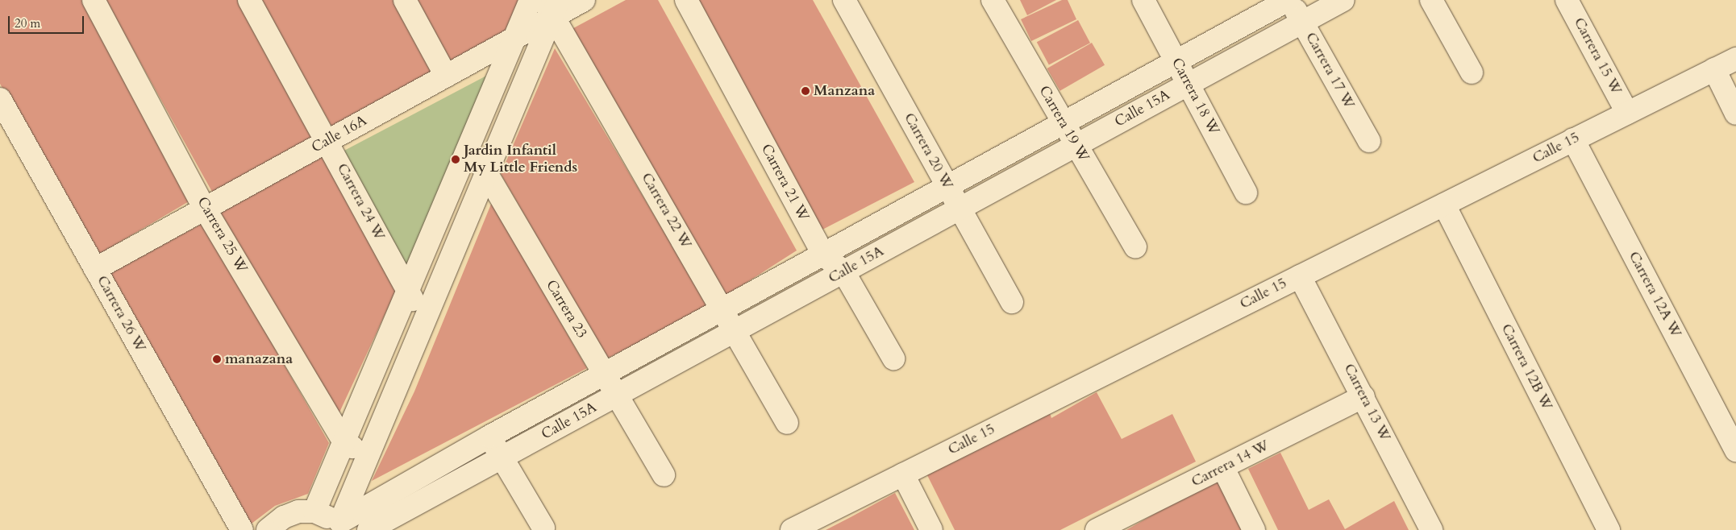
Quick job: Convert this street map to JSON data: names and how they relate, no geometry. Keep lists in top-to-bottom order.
{
  "streets": {
    "street": [
      "Carrera 15 W",
      "Carrera 17 W",
      "Carrera 18 W",
      "Calle 15A",
      "Carrera 19 W",
      "Calle 16A",
      "Calle 15",
      "Carrera 20 W",
      "Carrera 21 W",
      "Carrera 24 W",
      "Carrera 22 W",
      "Carrera 25 W",
      "Carrera 12A W",
      "Carrera 23",
      "Carrera 26 W",
      "Carrera 12B W",
      "Carrera 13 W",
      "Carrera 14 W"
    ]
  },
  "crossings": [
    ["Carrera 15 W", "Calle 15"],
    ["Carrera 17 W", "Calle 15A"],
    ["Carrera 18 W", "Calle 15A"],
    ["Calle 15A", "Carrera 19 W"],
    ["Calle 15A", "Carrera 20 W"],
    ["Calle 15A", "Carrera 21 W"],
    ["Calle 15A", "Carrera 22 W"],
    ["Calle 15A", "Carrera 23"],
    ["Calle 16A", "Carrera 24 W"],
    ["Calle 16A", "Carrera 22 W"],
    ["Calle 16A", "Carrera 25 W"],
    ["Calle 16A", "Carrera 26 W"],
    ["Calle 15", "Carrera 12A W"],
    ["Calle 15", "Carrera 12B W"],
    ["Calle 15", "Carrera 13 W"],
    ["Carrera 13 W", "Carrera 14 W"]
  ],
  "places": ["Manzana", "Jardin Infantil My Little Friends", "manazana"],
  "scale_bar": "20 m"
}
